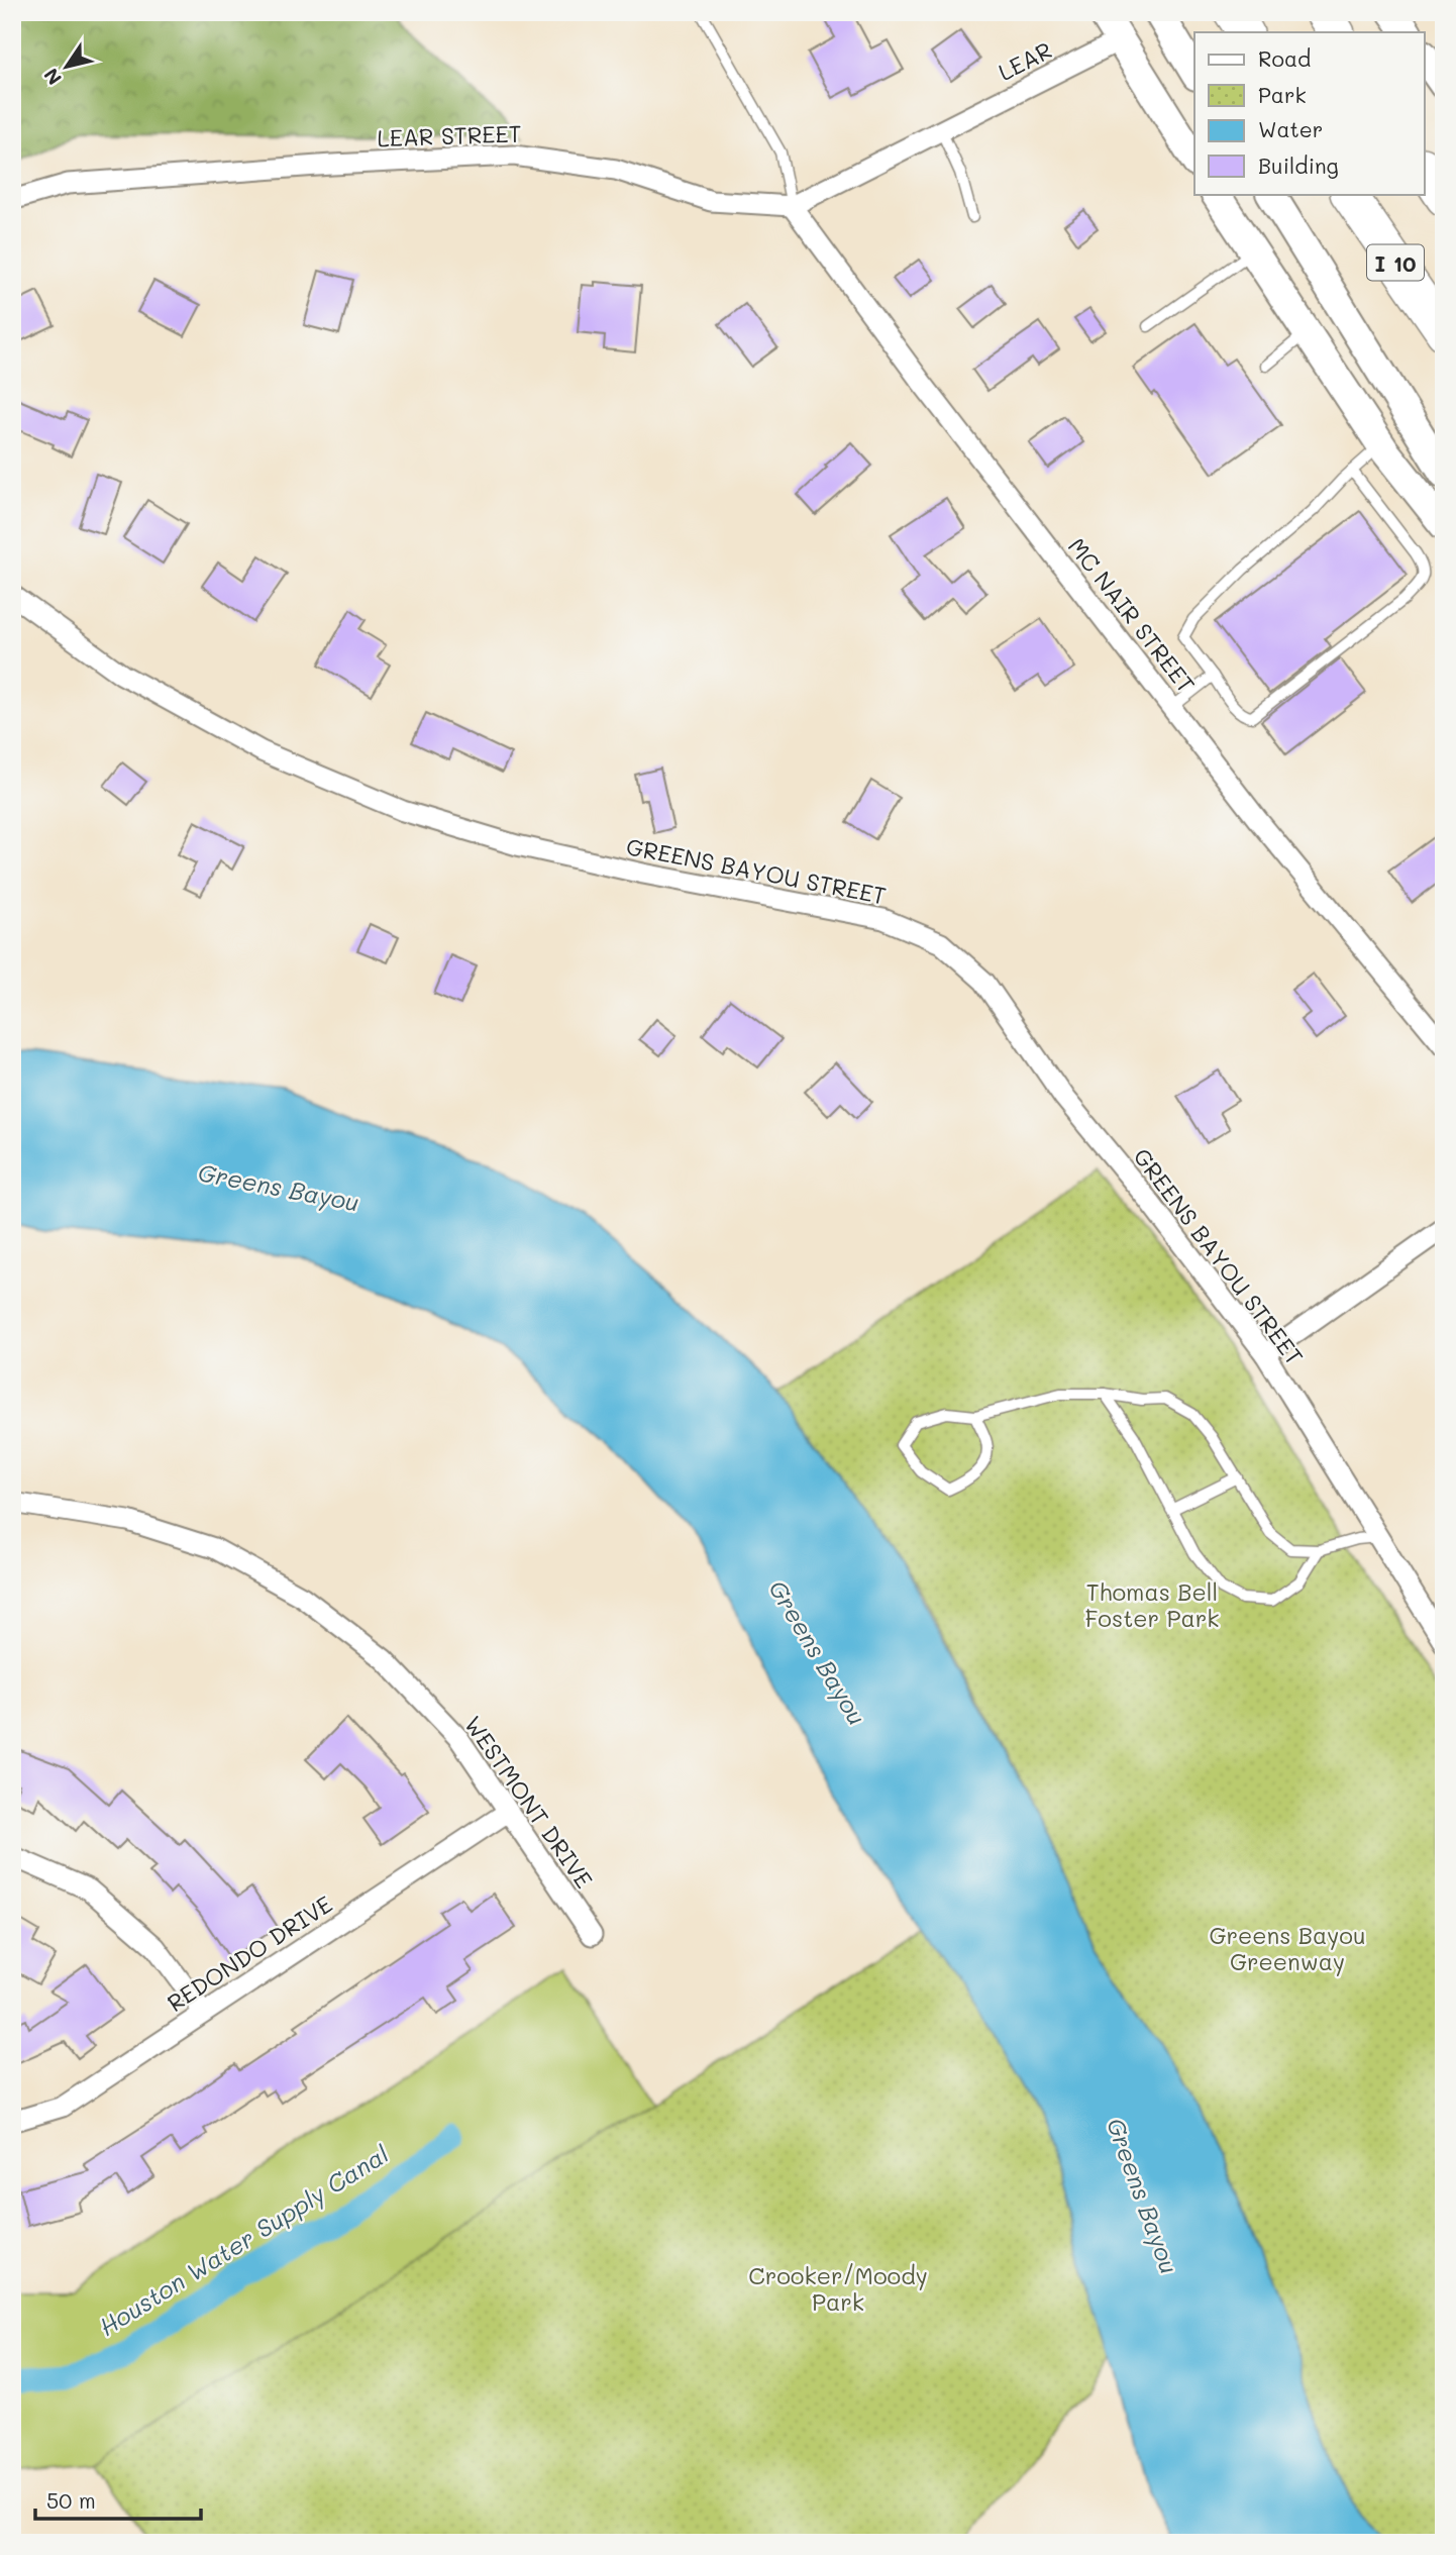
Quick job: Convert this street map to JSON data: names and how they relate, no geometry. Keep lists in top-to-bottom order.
{
  "streets": {
    "highway": ["I 10"],
    "street": [
      "LEAR",
      "LEAR STREET",
      "MC NAIR STREET",
      "GREENS BAYOU STREET",
      "WESTMONT DRIVE",
      "REDONDO DRIVE"
    ]
  },
  "crossings": [
    ["LEAR STREET", "MC NAIR STREET"],
    ["WESTMONT DRIVE", "REDONDO DRIVE"]
  ],
  "water": ["Greens Bayou", "Houston Water Supply Canal"],
  "parks": ["Thomas Bell Foster Park", "Greens Bayou Greenway", "Crooker/Moody Park"],
  "legend": [
    "Road",
    "Park",
    "Water",
    "Building"
  ],
  "scale_bar": "50 m",
  "north": "bottom left"
}
